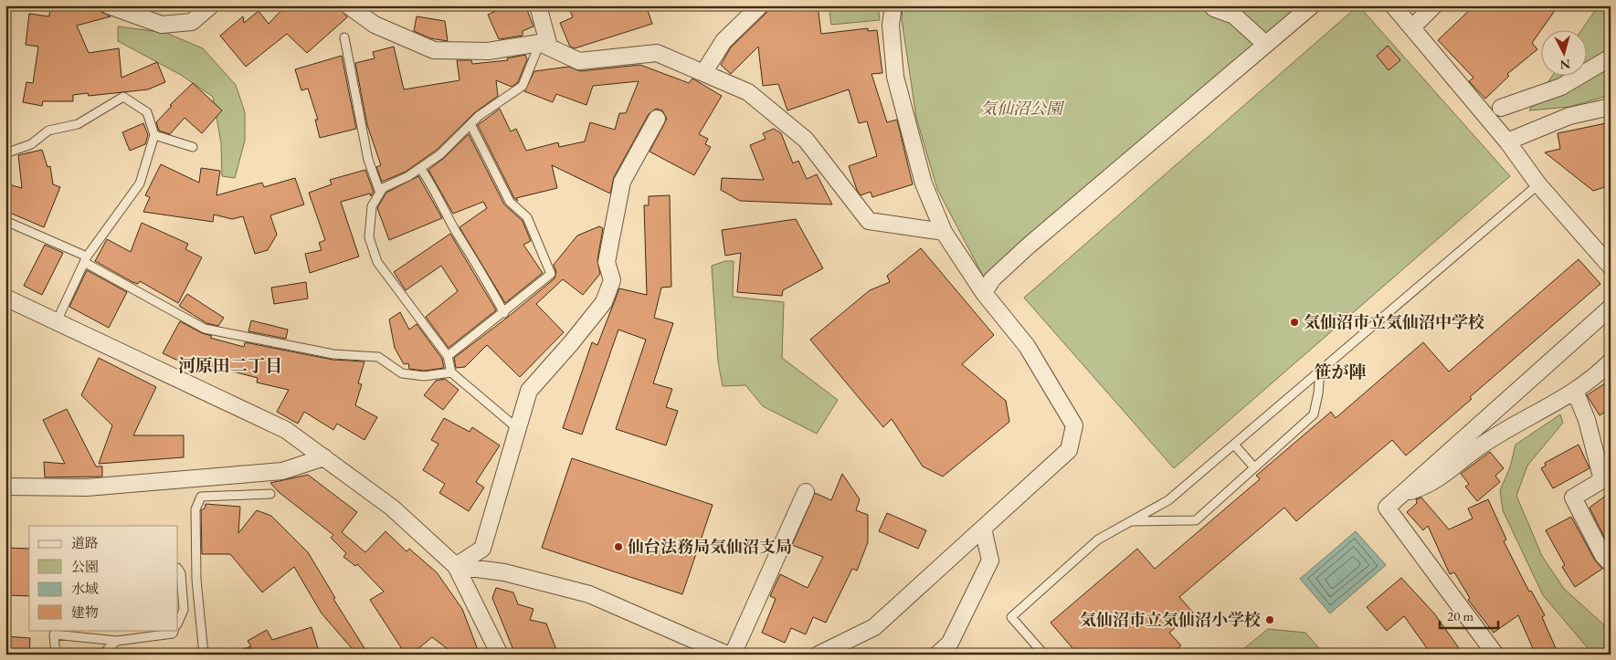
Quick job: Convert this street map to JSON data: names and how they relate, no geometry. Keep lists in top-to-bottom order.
{
  "districts": ["河原田二丁目", "笹が陣"],
  "parks": ["気仙沼公園"],
  "places": ["気仙沼市立気仙沼中学校", "仙台法務局気仙沼支局", "気仙沼市立気仙沼小学校"],
  "legend": [
    "道路",
    "公園",
    "水域",
    "建物"
  ],
  "scale_bar": "20 m",
  "north": "bottom"
}
